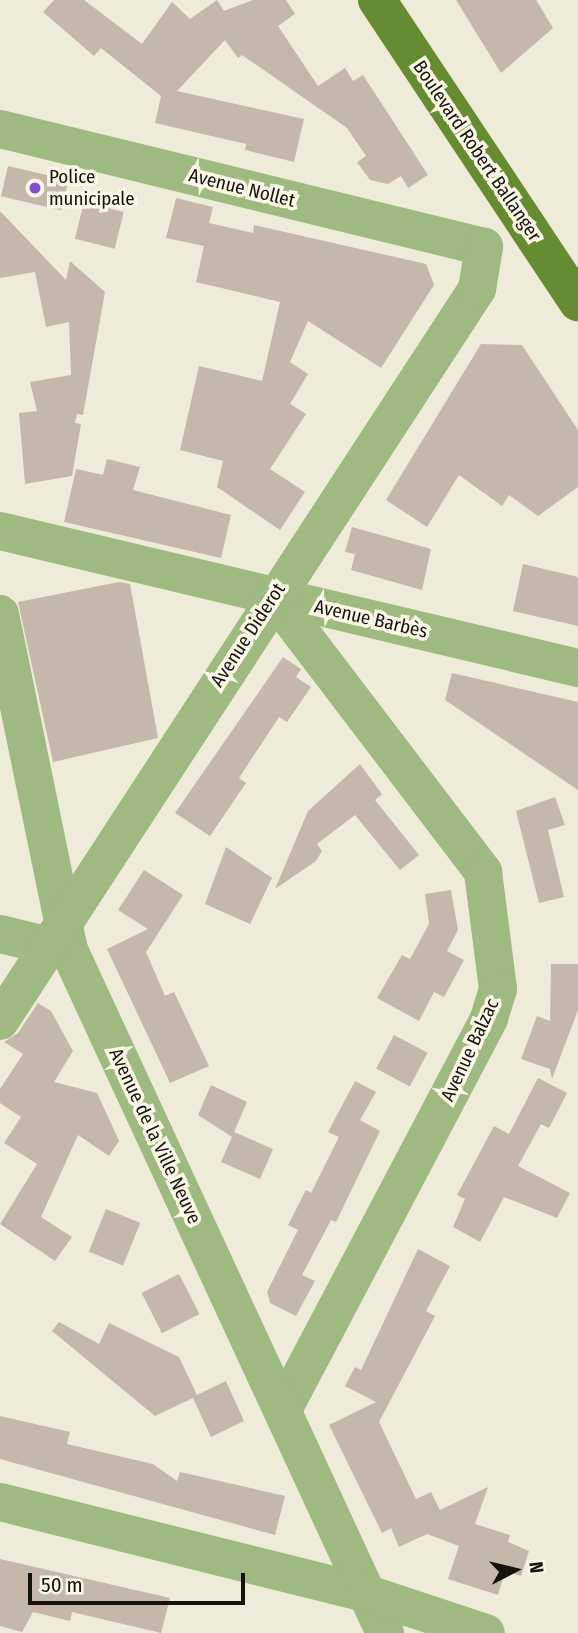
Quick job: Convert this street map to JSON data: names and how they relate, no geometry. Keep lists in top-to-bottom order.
{
  "streets": {
    "main road": ["Boulevard Robert Ballanger"],
    "street": [
      "Avenue Nollet",
      "Avenue Barbès",
      "Avenue Diderot",
      "Avenue Balzac",
      "Avenue de la Ville Neuve"
    ]
  },
  "crossings": [
    ["Avenue Nollet", "Avenue Diderot"],
    ["Avenue Barbès", "Avenue Diderot"],
    ["Avenue Barbès", "Avenue Balzac"],
    ["Avenue Diderot", "Avenue Balzac"],
    ["Avenue Diderot", "Avenue de la Ville Neuve"],
    ["Avenue Balzac", "Avenue de la Ville Neuve"]
  ],
  "places": ["Police municipale"],
  "scale_bar": "50 m",
  "north": "right"
}
